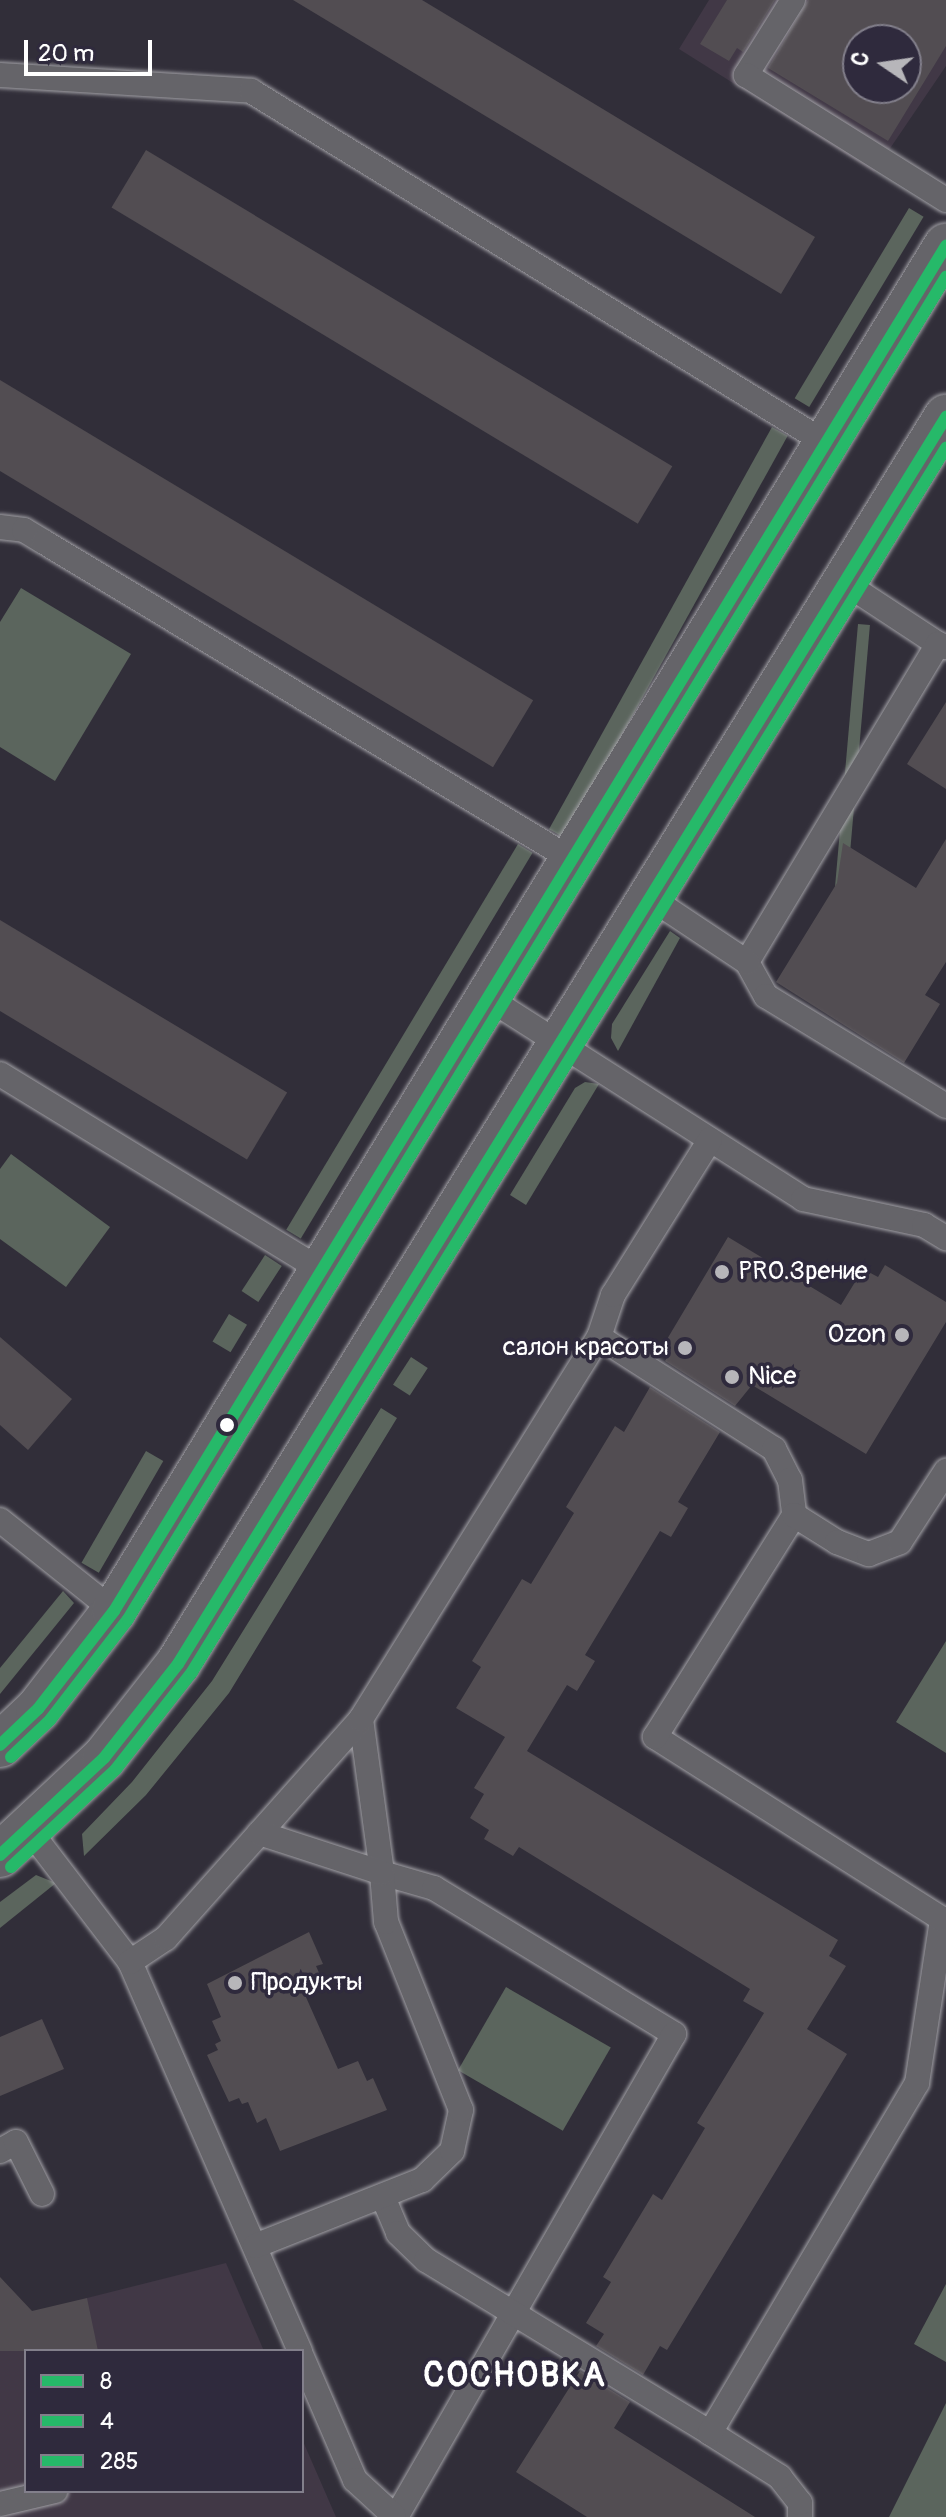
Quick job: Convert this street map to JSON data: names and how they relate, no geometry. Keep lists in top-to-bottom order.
{
  "districts": ["СОСНОВКА"],
  "places": [
    "PRO.Зрение",
    "Ozon",
    "салон красоты",
    "Nice",
    "Продукты"
  ],
  "lines": ["transit line 8", "transit line 4", "transit line 285"],
  "legend": ["8", "4", "285"],
  "scale_bar": "20 m",
  "north": "left"
}
